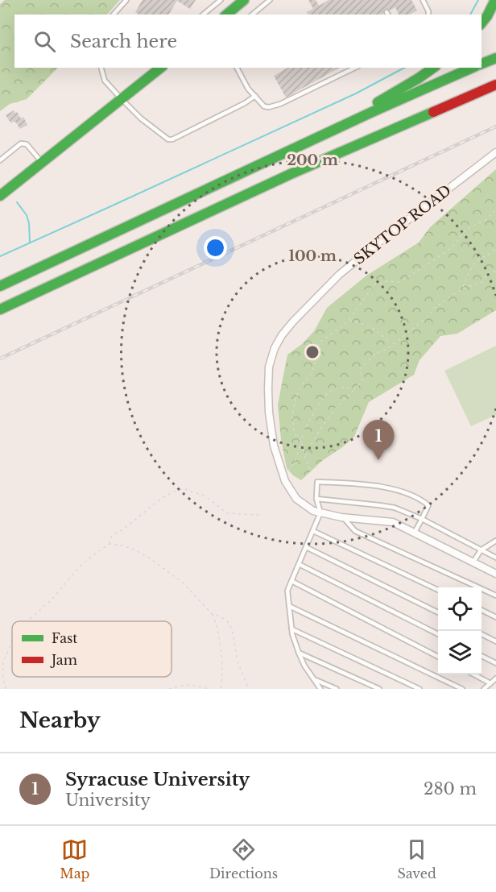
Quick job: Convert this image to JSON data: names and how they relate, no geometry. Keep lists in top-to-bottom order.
{
  "streets": {
    "street": ["SKYTOP ROAD"]
  },
  "legend": ["Fast", "Jam"],
  "page": {
    "search": "Search here",
    "pins": "1",
    "heading": "Nearby",
    "list": [
      {
        "mark": "1",
        "name": "Syracuse University",
        "note": "University",
        "value": "280 m"
      }
    ],
    "nav": ["Map", "Directions", "Saved"]
  },
  "rings": ["200 m", "100 m"]
}
